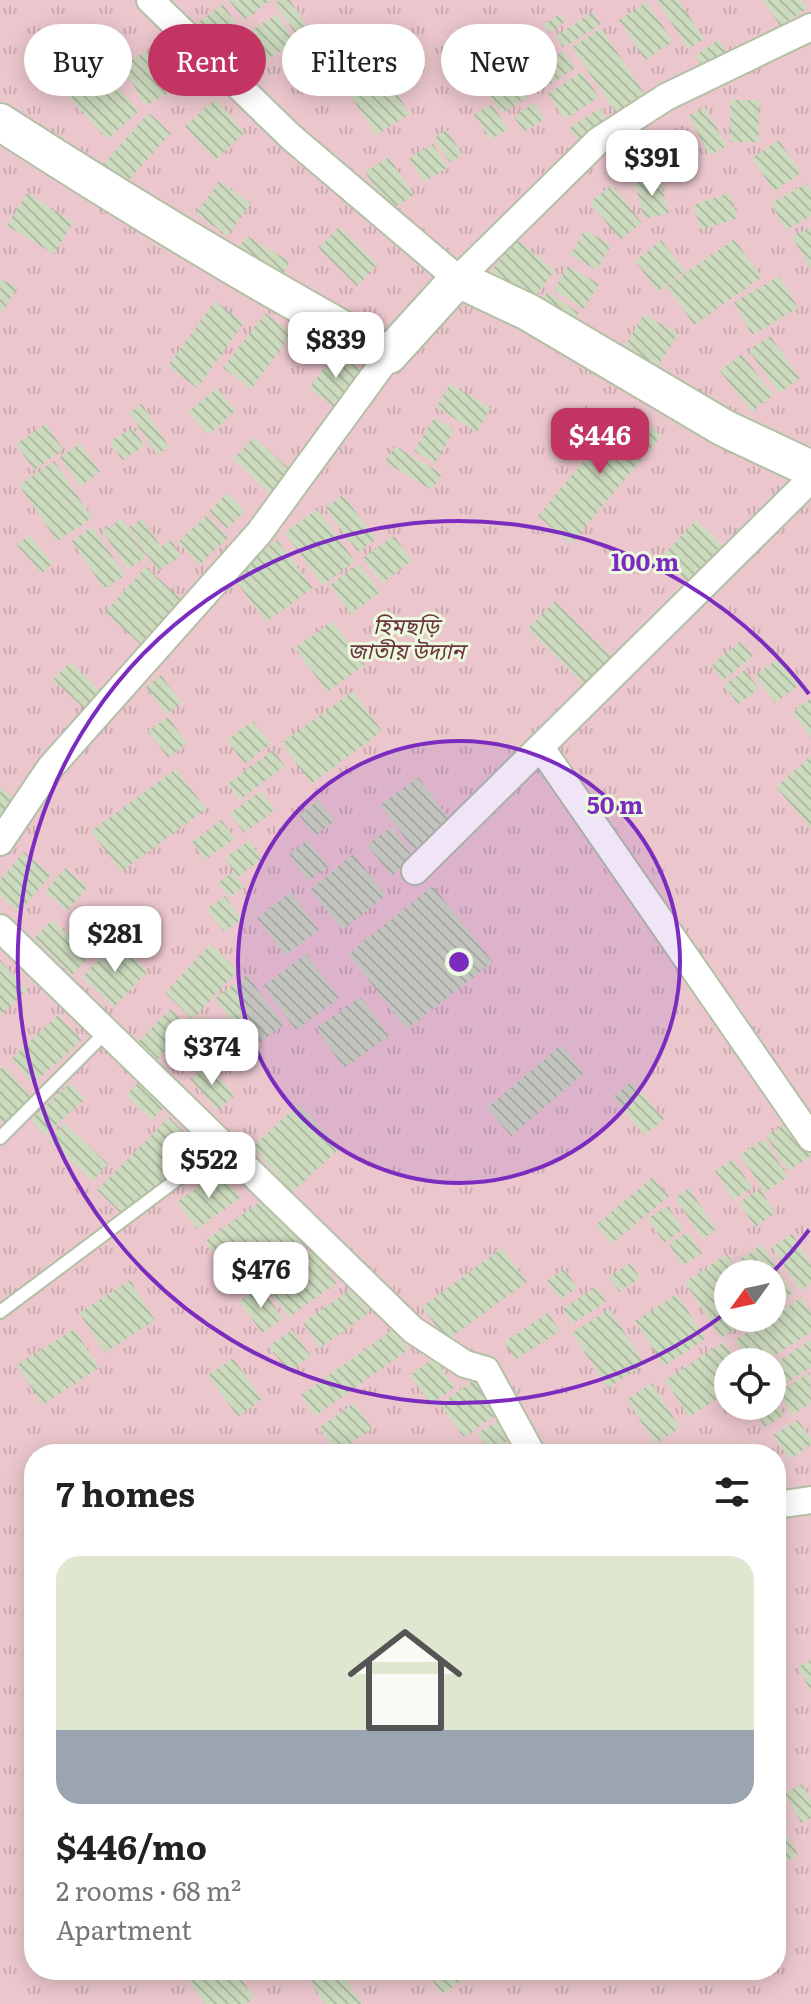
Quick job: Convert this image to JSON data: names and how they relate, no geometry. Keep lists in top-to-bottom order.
{
  "parks": ["হিমছড়ি জাতীয় উদ্যান"],
  "north": "bottom left",
  "page": {
    "chip": [
      "Buy",
      "Rent",
      "Filters",
      "New"
    ],
    "price": [
      "$391",
      "$839",
      "$446",
      "$281",
      "$374",
      "$522",
      "$476"
    ],
    "heading": "7 homes",
    "list": [
      {
        "name": "$446/mo",
        "note": "2 rooms · 68 m² · Apartment"
      }
    ]
  },
  "rings": ["100 m", "50 m"]
}
